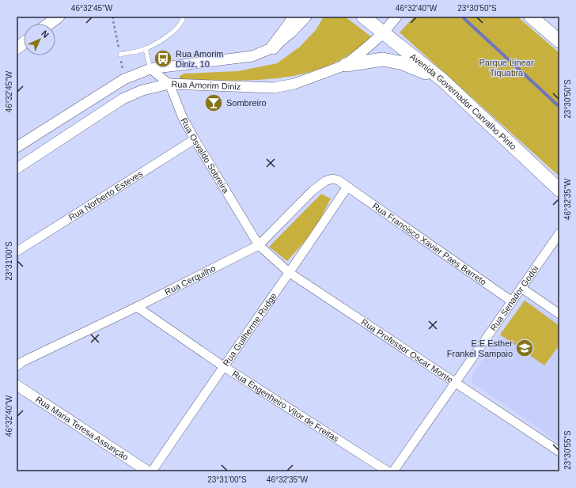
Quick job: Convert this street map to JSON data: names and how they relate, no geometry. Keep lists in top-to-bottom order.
{
  "streets": {
    "main road": ["Avenida Governador Carvalho Pinto"],
    "street": [
      "Rua Amorim Diniz",
      "Rua Osvaldo Sobreira",
      "Rua Norberto Esteves",
      "Rua Francisco Xavier Paes Barreto",
      "Rua Cerquilho",
      "Rua Senador Godói",
      "Rua Guilherme Rudge",
      "Rua Professor Oscar Monte",
      "Rua Engenheiro Vitor de Freitas",
      "Rua Maria Teresa Assunção"
    ]
  },
  "crossings": [
    ["Rua Amorim Diniz", "Avenida Governador Carvalho Pinto"],
    ["Rua Amorim Diniz", "Rua Osvaldo Sobreira"],
    ["Rua Osvaldo Sobreira", "Rua Norberto Esteves"],
    ["Rua Osvaldo Sobreira", "Rua Cerquilho"],
    ["Rua Osvaldo Sobreira", "Rua Professor Oscar Monte"],
    ["Rua Francisco Xavier Paes Barreto", "Rua Cerquilho"],
    ["Rua Francisco Xavier Paes Barreto", "Rua Senador Godói"],
    ["Rua Francisco Xavier Paes Barreto", "Rua Guilherme Rudge"],
    ["Rua Cerquilho", "Rua Guilherme Rudge"],
    ["Rua Cerquilho", "Rua Professor Oscar Monte"],
    ["Rua Cerquilho", "Rua Engenheiro Vitor de Freitas"],
    ["Rua Senador Godói", "Rua Professor Oscar Monte"],
    ["Rua Guilherme Rudge", "Rua Professor Oscar Monte"],
    ["Rua Guilherme Rudge", "Rua Engenheiro Vitor de Freitas"]
  ],
  "parks": ["Parque Linear Tiquatira"],
  "places": {
    "bus stop": ["Rua Amorim Diniz, 10"],
    "bar": ["Sombreiro"],
    "school or university": ["E.E Esther Frankel Sampaio"]
  },
  "north": "top right",
  "coordinates": [
    "46°32'45\"W",
    "46°32'40\"W",
    "23°30'50\"S",
    "46°32'35\"W",
    "23°31'00\"S",
    "23°30'55\"S"
  ]
}
